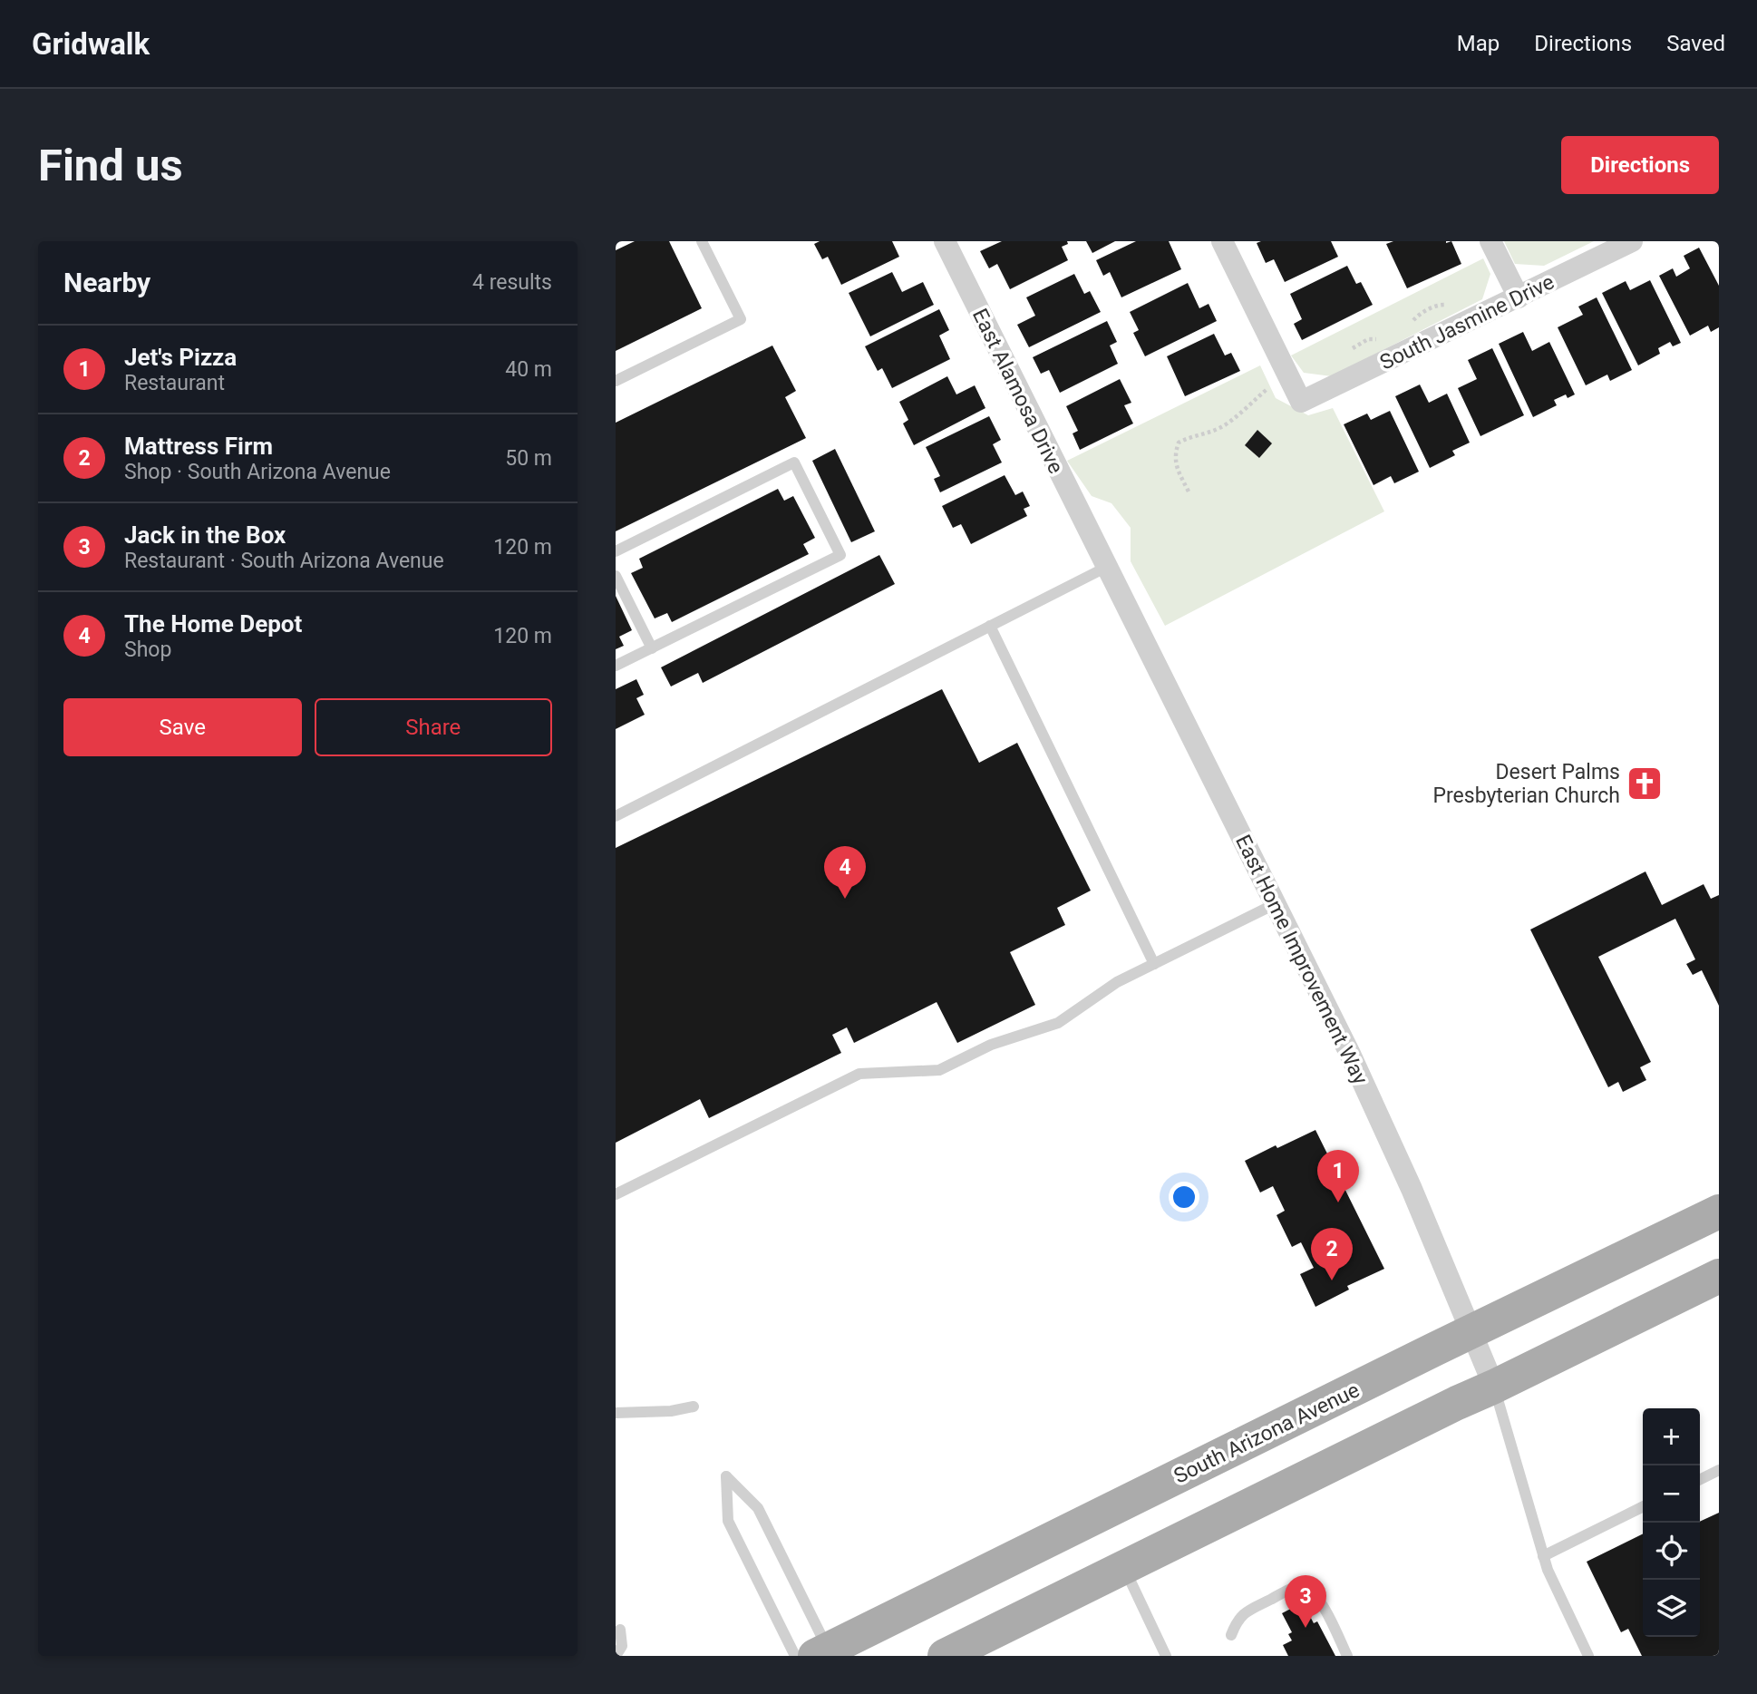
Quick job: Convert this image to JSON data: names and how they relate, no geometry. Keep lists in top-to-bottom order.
{
  "streets": {
    "main road": ["South Arizona Avenue"],
    "street": ["South Jasmine Drive", "East Alamosa Drive", "East Home Improvement Way"]
  },
  "crossings": [
    ["East Alamosa Drive", "East Home Improvement Way"],
    ["East Home Improvement Way", "South Arizona Avenue"]
  ],
  "places": {
    "church": ["Desert Palms Presbyterian Church"]
  },
  "page": {
    "header": "Gridwalk",
    "nav": ["Map", "Directions", "Saved"],
    "buttons": [
      "Directions",
      ["Save", "Share"]
    ],
    "title": "Find us",
    "heading": ["Nearby", "4 results"],
    "list": [
      {
        "mark": "1",
        "name": "Jet's Pizza",
        "note": "Restaurant",
        "value": "40 m"
      },
      {
        "mark": "2",
        "name": "Mattress Firm",
        "note": "Shop · South Arizona Avenue",
        "value": "50 m"
      },
      {
        "mark": "3",
        "name": "Jack in the Box",
        "note": "Restaurant · South Arizona Avenue",
        "value": "120 m"
      },
      {
        "mark": "4",
        "name": "The Home Depot",
        "note": "Shop",
        "value": "120 m"
      }
    ],
    "pins": [
      "4",
      "1",
      "2",
      "3"
    ],
    "map_buttons": ["+", "−"]
  }
}
